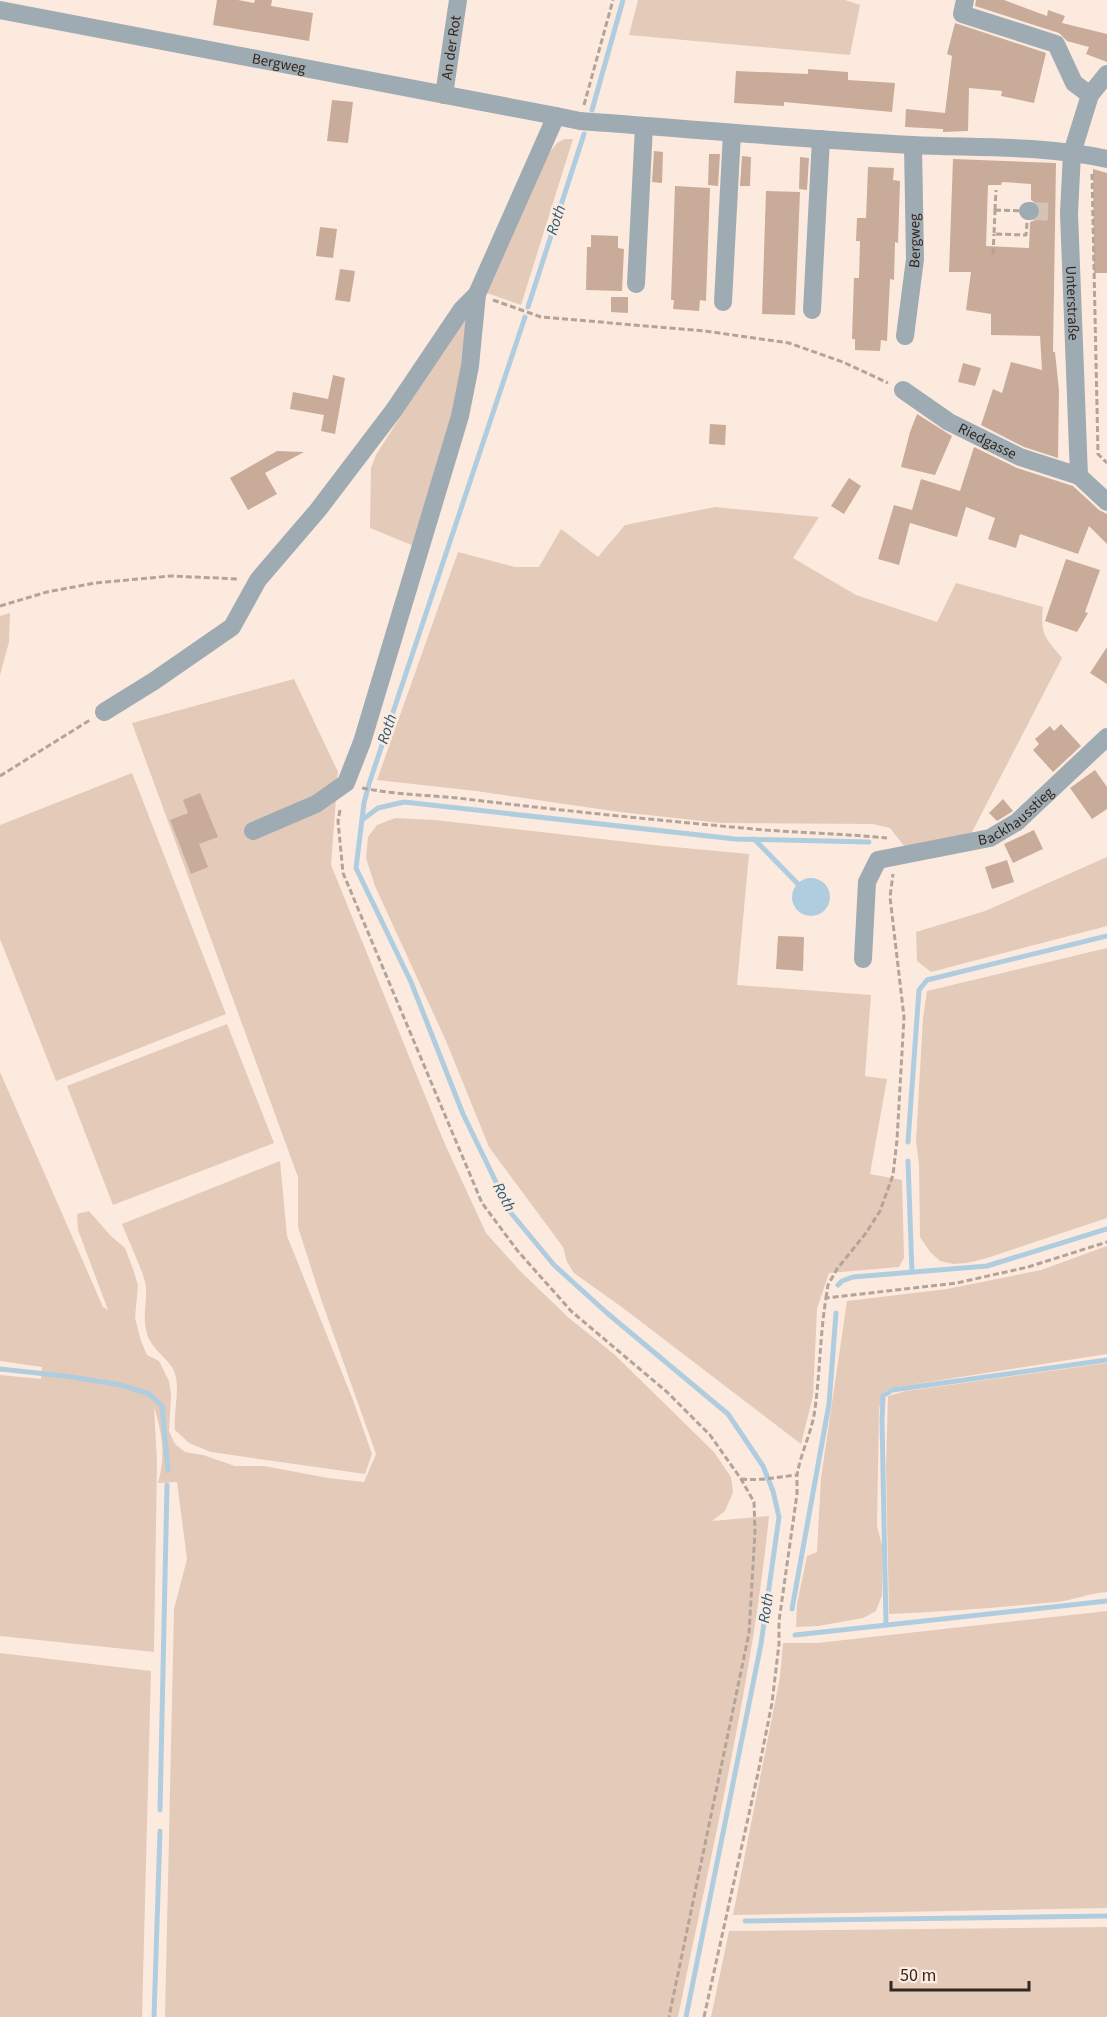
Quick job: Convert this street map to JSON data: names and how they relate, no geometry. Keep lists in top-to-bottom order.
{
  "streets": {
    "street": [
      "An der Rot",
      "Bergweg",
      "Unterstraße",
      "Riedgasse",
      "Backhausstieg"
    ]
  },
  "crossings": [
    ["An der Rot", "Bergweg"],
    ["Unterstraße", "Riedgasse"]
  ],
  "water": ["Roth"],
  "scale_bar": "50 m"
}
